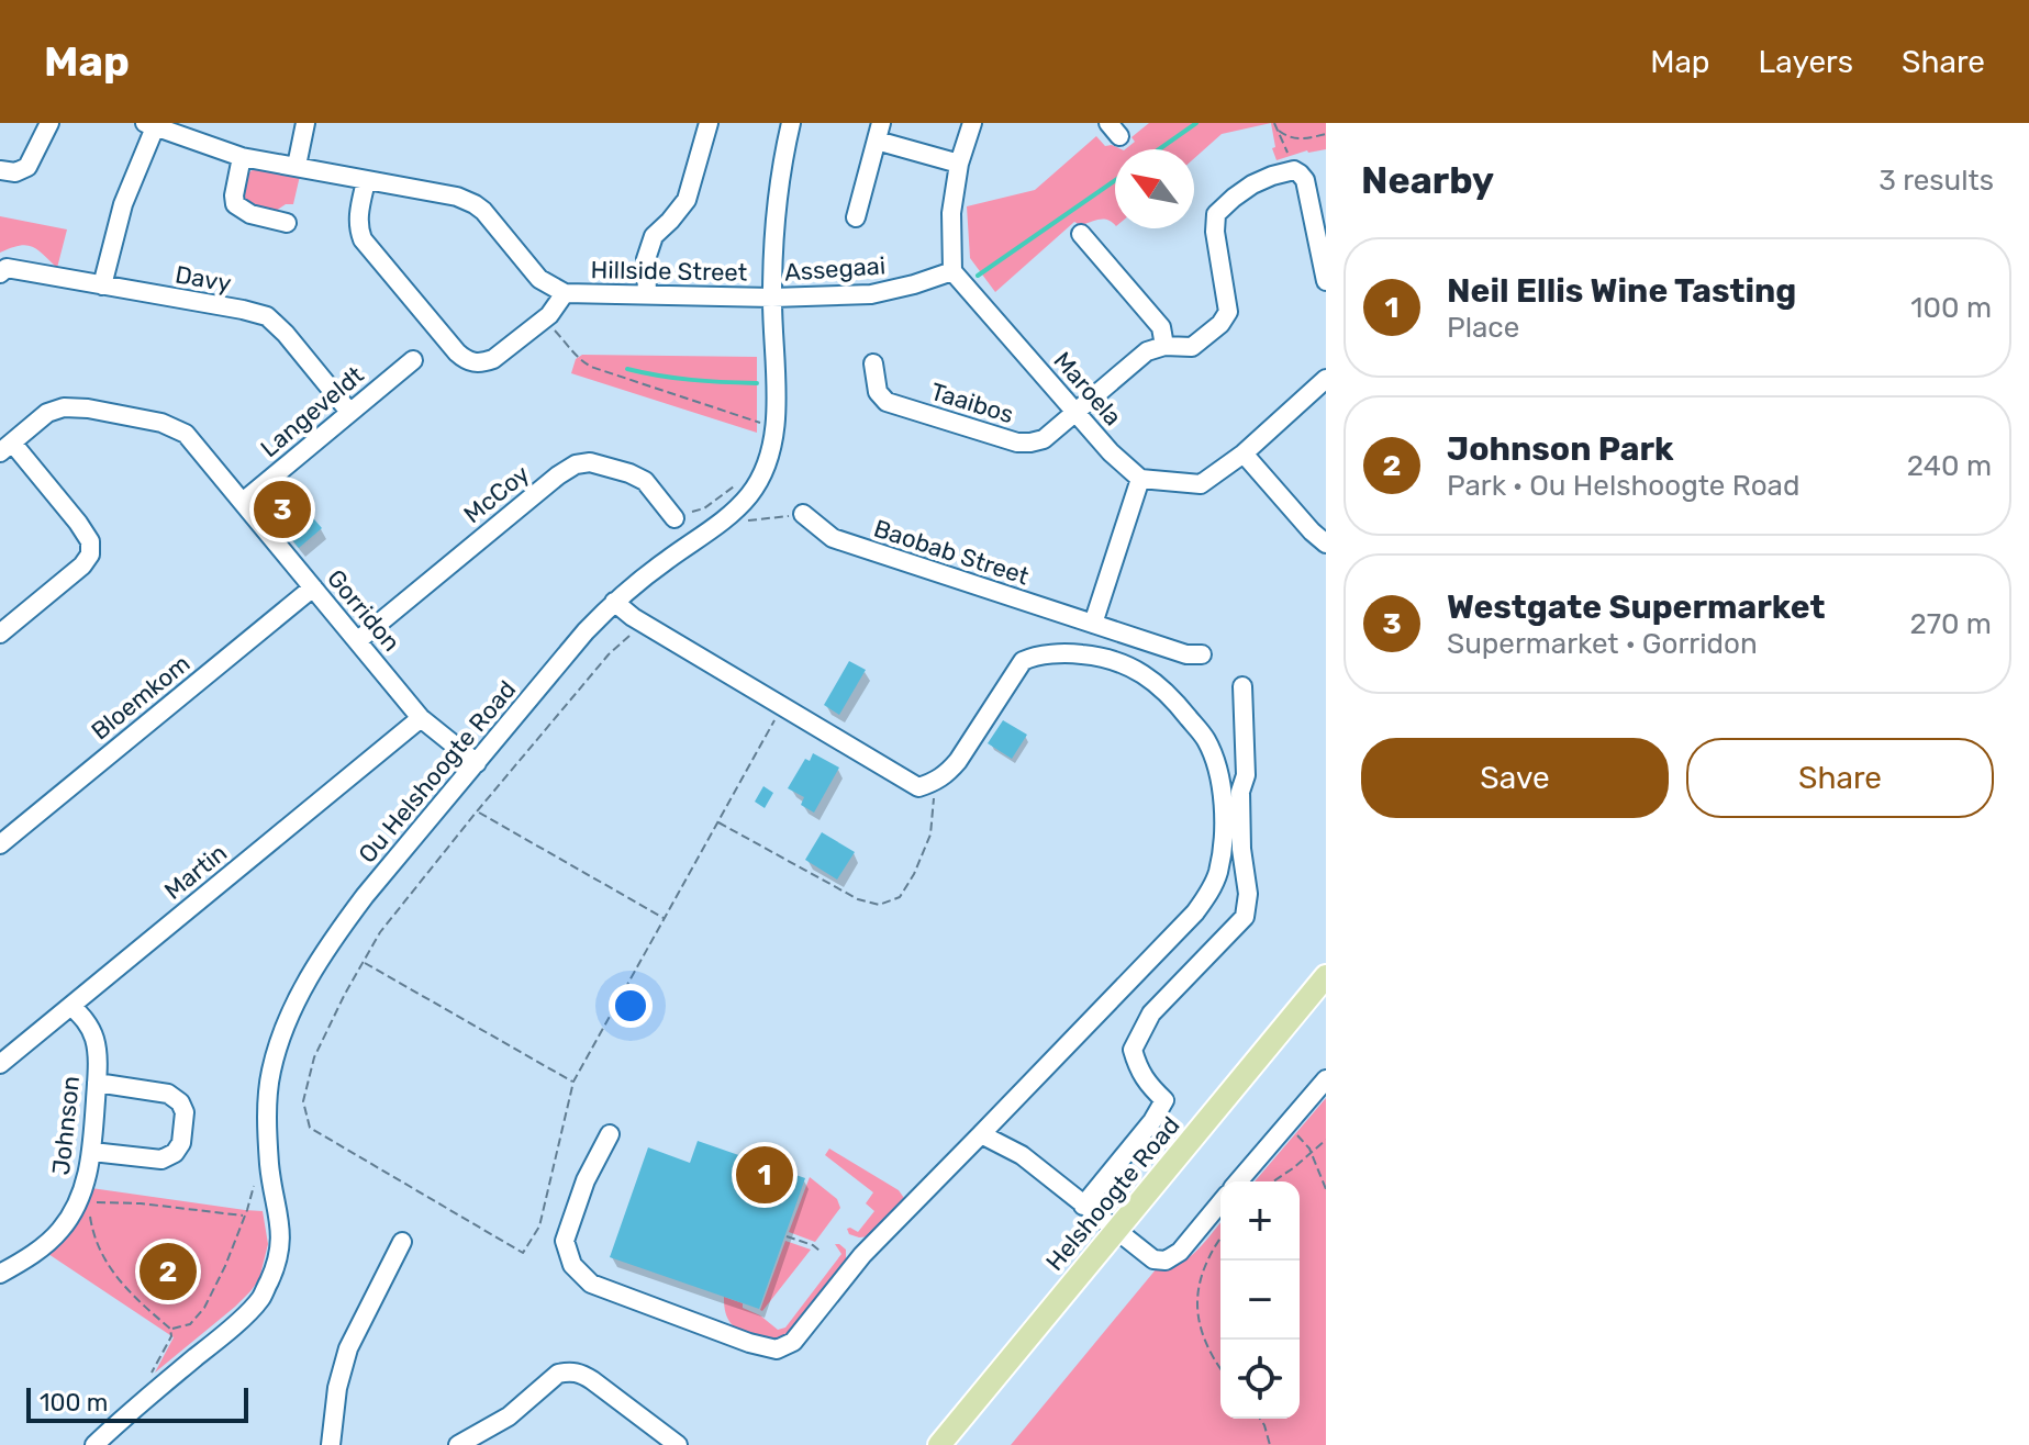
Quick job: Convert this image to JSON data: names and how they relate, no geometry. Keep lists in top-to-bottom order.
{
  "streets": {
    "main road": ["Helshoogte Road"],
    "street": [
      "Assegaai",
      "Hillside Street",
      "Davy",
      "Maroela",
      "Taaibos",
      "Langeveldt",
      "McCoy",
      "Baobab Street",
      "Gorridon",
      "Bloemkom",
      "Ou Helshoogte Road",
      "Martin",
      "Johnson"
    ]
  },
  "crossings": [
    ["Assegaai", "Hillside Street"],
    ["Assegaai", "Maroela"],
    ["Assegaai", "Ou Helshoogte Road"],
    ["Hillside Street", "Ou Helshoogte Road"],
    ["Davy", "Langeveldt"],
    ["Maroela", "Taaibos"],
    ["Langeveldt", "Gorridon"],
    ["McCoy", "Gorridon"],
    ["Gorridon", "Bloemkom"],
    ["Gorridon", "Ou Helshoogte Road"],
    ["Gorridon", "Martin"],
    ["Martin", "Johnson"]
  ],
  "scale_bar": "100 m",
  "north": "top left",
  "page": {
    "header": "Map",
    "nav": ["Map", "Layers", "Share"],
    "heading": ["Nearby", "3 results"],
    "list": [
      {
        "mark": "1",
        "name": "Neil Ellis Wine Tasting",
        "note": "Place",
        "value": "100 m"
      },
      {
        "mark": "2",
        "name": "Johnson Park",
        "note": "Park · Ou Helshoogte Road",
        "value": "240 m"
      },
      {
        "mark": "3",
        "name": "Westgate Supermarket",
        "note": "Supermarket · Gorridon",
        "value": "270 m"
      }
    ],
    "pins": ["3", "1", "2"],
    "buttons": ["Save", "Share"],
    "map_buttons": ["+", "−"],
    "scale": "100 m"
  }
}
